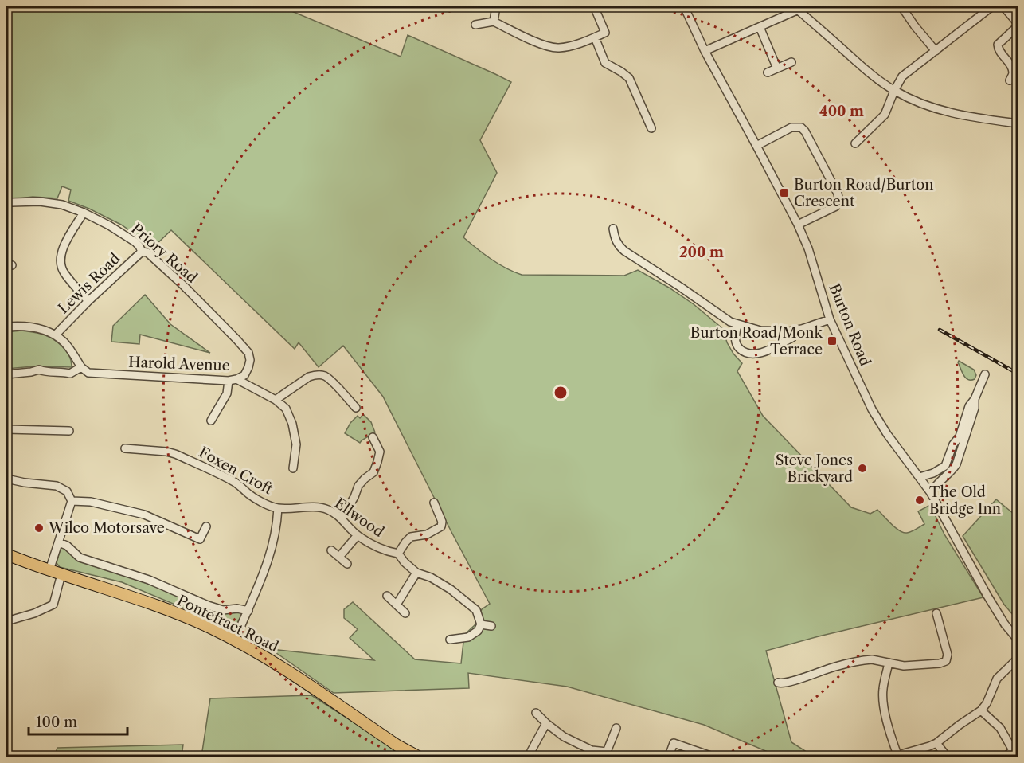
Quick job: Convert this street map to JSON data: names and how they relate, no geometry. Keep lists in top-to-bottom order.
{
  "streets": {
    "highway": ["Pontefract Road"],
    "street": [
      "Priory Road",
      "Lewis Road",
      "Burton Road",
      "Harold Avenue",
      "Foxen Croft",
      "Ellwood"
    ]
  },
  "crossings": [
    ["Priory Road", "Lewis Road"],
    ["Priory Road", "Harold Avenue"],
    ["Foxen Croft", "Ellwood"]
  ],
  "places": {
    "transit": ["Burton Road/Burton Crescent", "Burton Road/Monk Terrace"],
    "other": ["Steve Jones Brickyard", "The Old Bridge Inn", "Wilco Motorsave"]
  },
  "scale_bar": "100 m",
  "rings": ["400 m", "200 m"]
}
